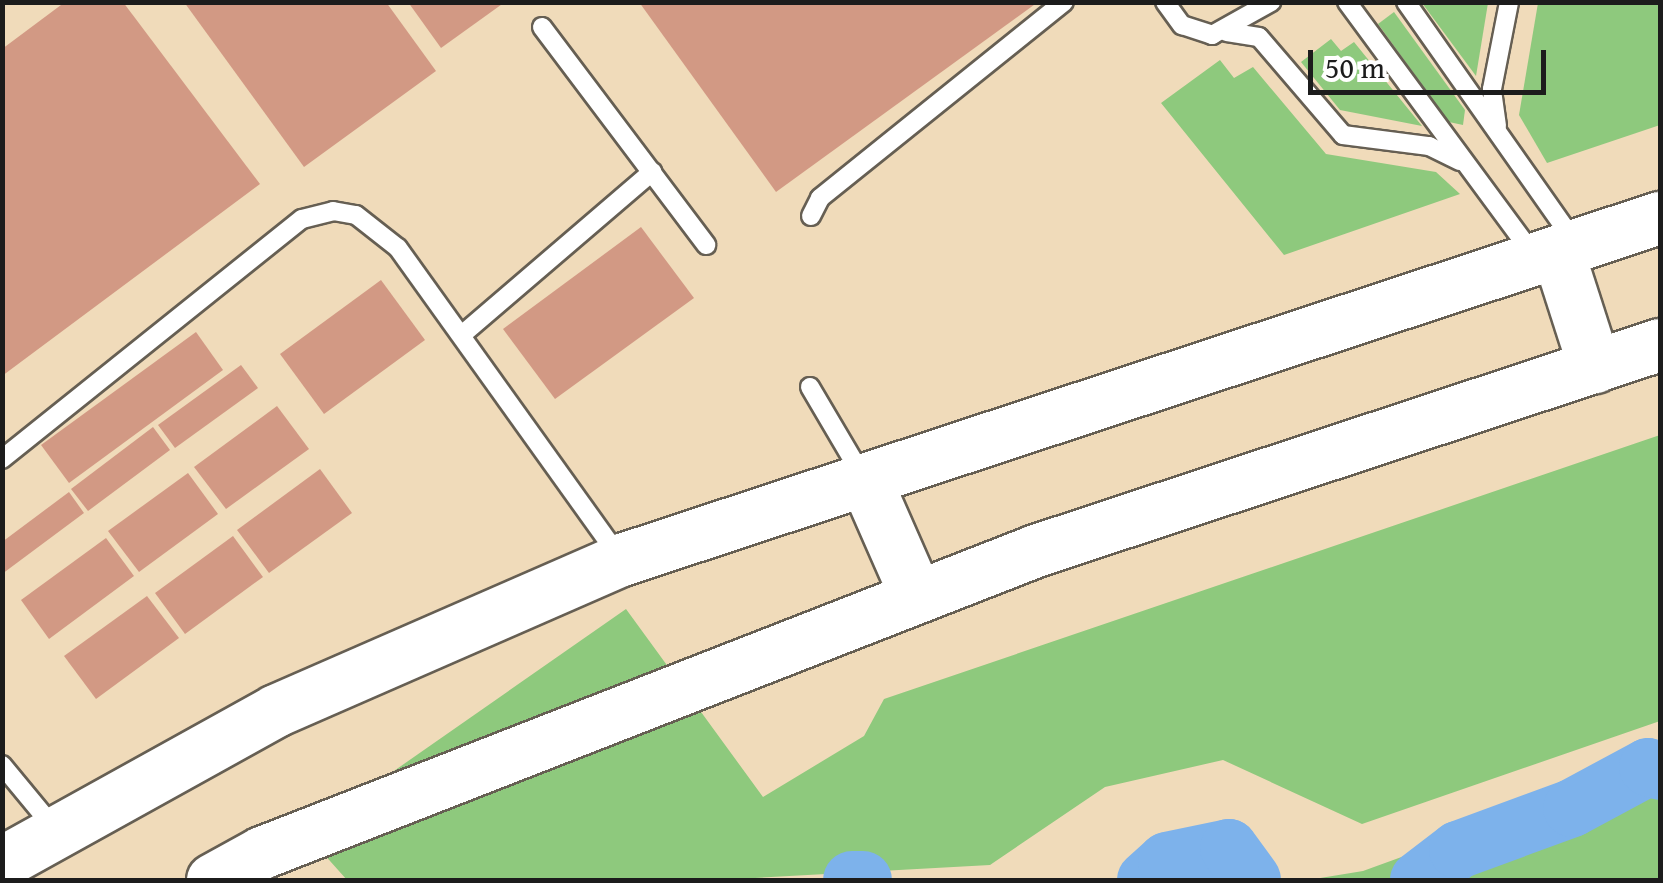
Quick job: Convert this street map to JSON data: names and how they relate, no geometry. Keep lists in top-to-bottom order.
{
  "scale_bar": "50 m"
}
